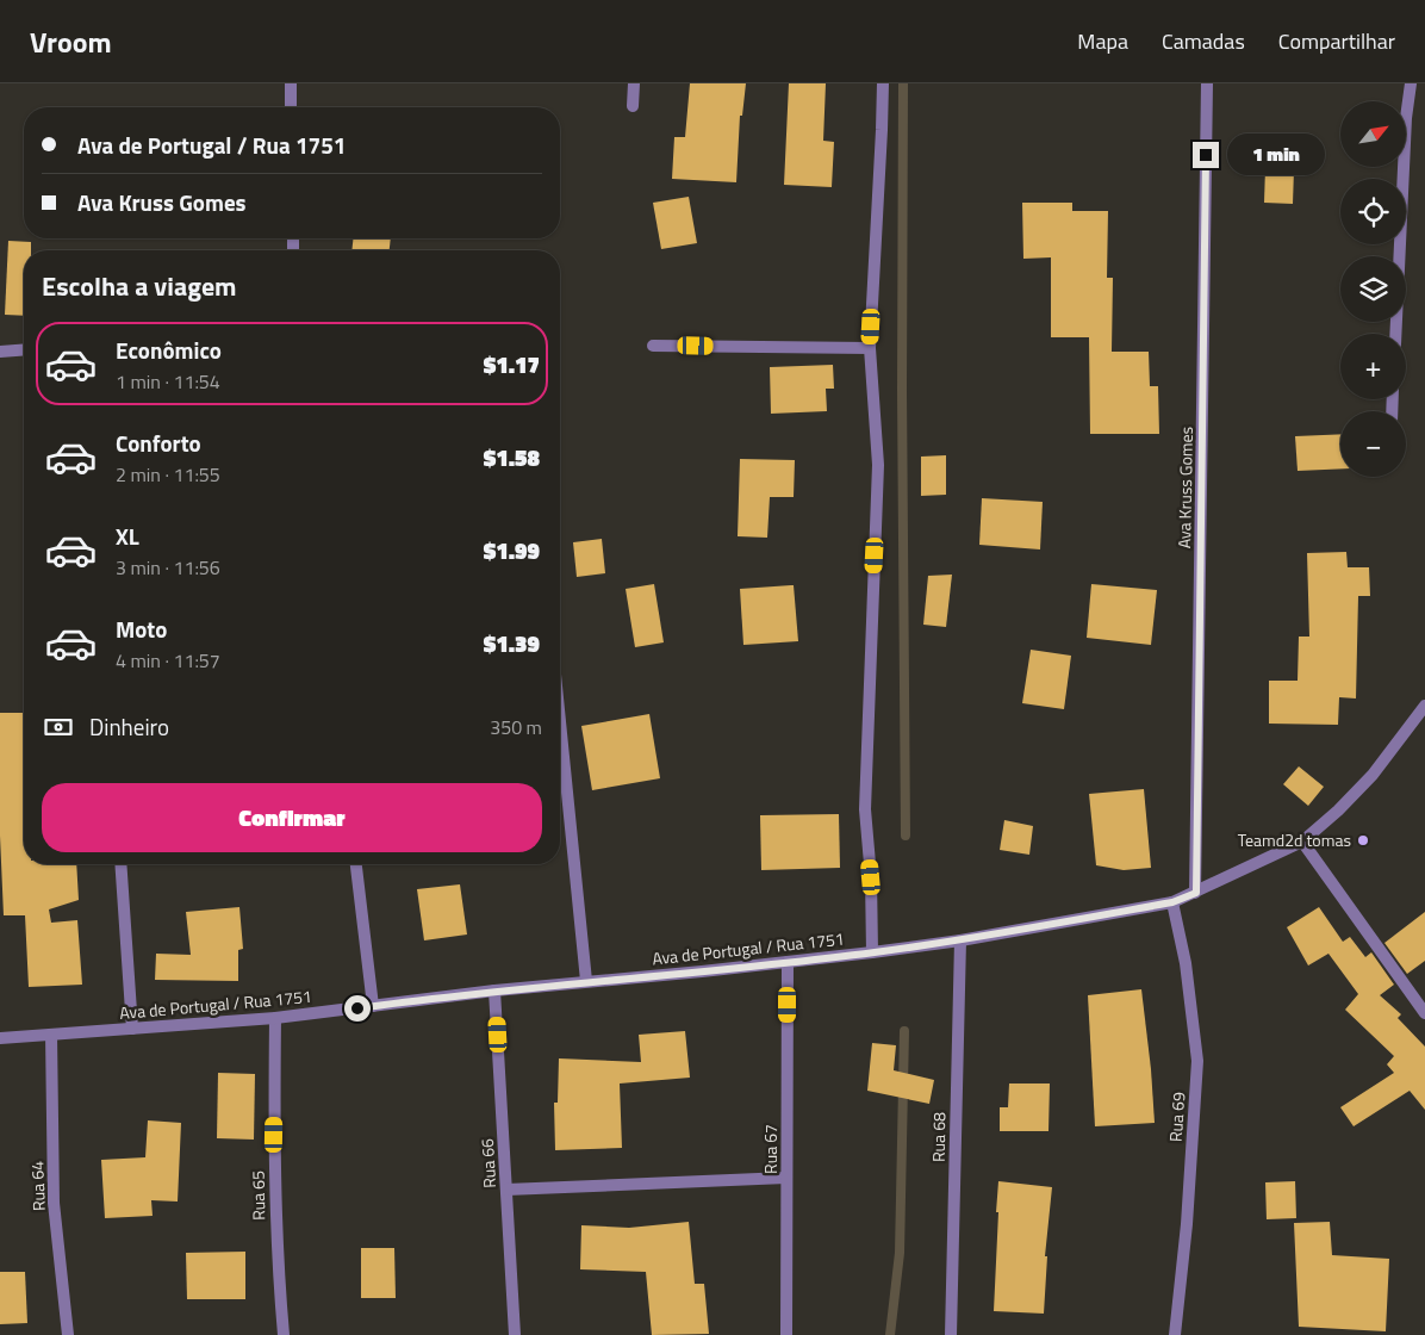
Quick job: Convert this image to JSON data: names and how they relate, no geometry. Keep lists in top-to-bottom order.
{
  "streets": {
    "street": [
      "Ava Kruss Gomes",
      "Ava de Portugal / Rua 1751",
      "Rua 69",
      "Rua 68",
      "Rua 67",
      "Rua 66",
      "Rua 64",
      "Rua 65"
    ]
  },
  "crossings": [
    ["Ava Kruss Gomes", "Ava de Portugal / Rua 1751"],
    ["Ava de Portugal / Rua 1751", "Rua 69"],
    ["Ava de Portugal / Rua 1751", "Rua 68"],
    ["Ava de Portugal / Rua 1751", "Rua 67"],
    ["Ava de Portugal / Rua 1751", "Rua 66"],
    ["Ava de Portugal / Rua 1751", "Rua 64"],
    ["Ava de Portugal / Rua 1751", "Rua 65"]
  ],
  "places": ["Teamd2d tomas"],
  "north": "top right",
  "page": {
    "header": "Vroom",
    "nav": ["Mapa", "Camadas", "Compartilhar"],
    "map_buttons": ["+", "−"],
    "banner": ["Ava de Portugal / Rua 1751", "Ava Kruss Gomes"],
    "bubble": "1 min",
    "heading": "Escolha a viagem",
    "list": [
      {
        "name": "Econômico",
        "note": "1 min · 11:54",
        "value": "$1.17"
      },
      {
        "name": "Conforto",
        "note": "2 min · 11:55",
        "value": "$1.58"
      },
      {
        "name": "XL",
        "note": "3 min · 11:56",
        "value": "$1.99"
      },
      {
        "name": "Moto",
        "note": "4 min · 11:57",
        "value": "$1.39"
      }
    ],
    "pay": ["Dinheiro", "350 m"],
    "buttons": "Confirmar"
  }
}
